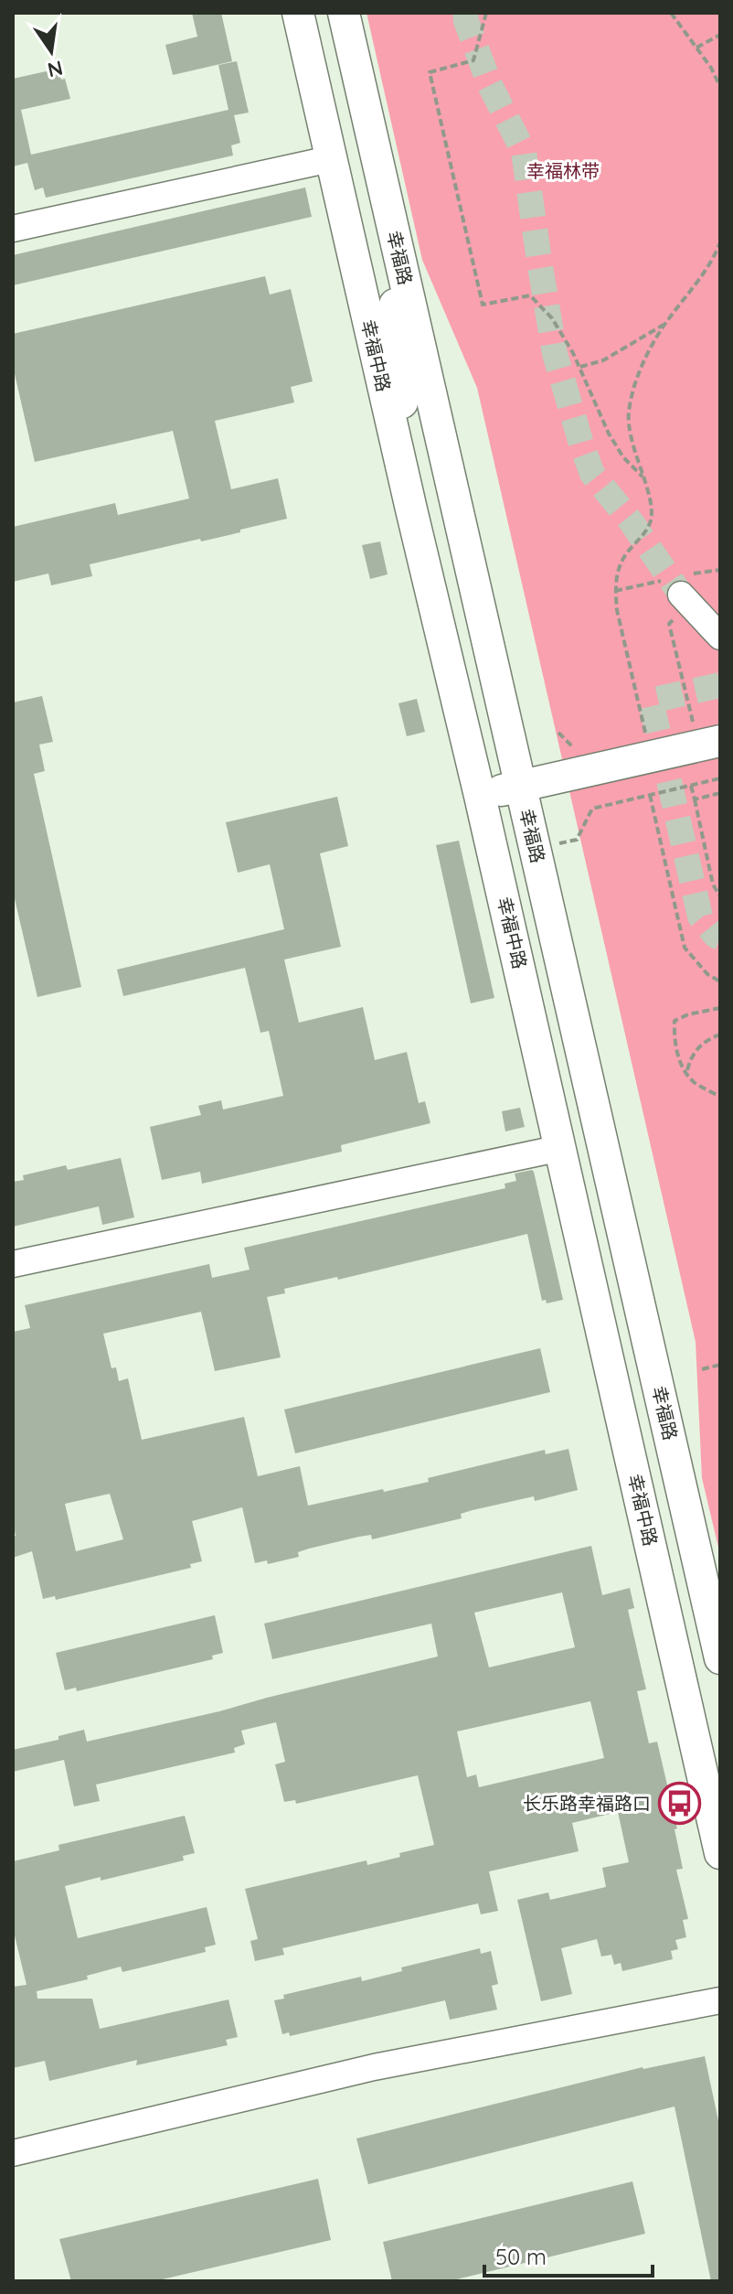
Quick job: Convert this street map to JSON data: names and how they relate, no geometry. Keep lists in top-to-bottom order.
{
  "streets": {
    "main road": ["幸福路", "幸福中路"]
  },
  "parks": ["幸福林带"],
  "places": {
    "bus stop": ["长乐路幸福路口"]
  },
  "scale_bar": "50 m",
  "north": "bottom"
}
